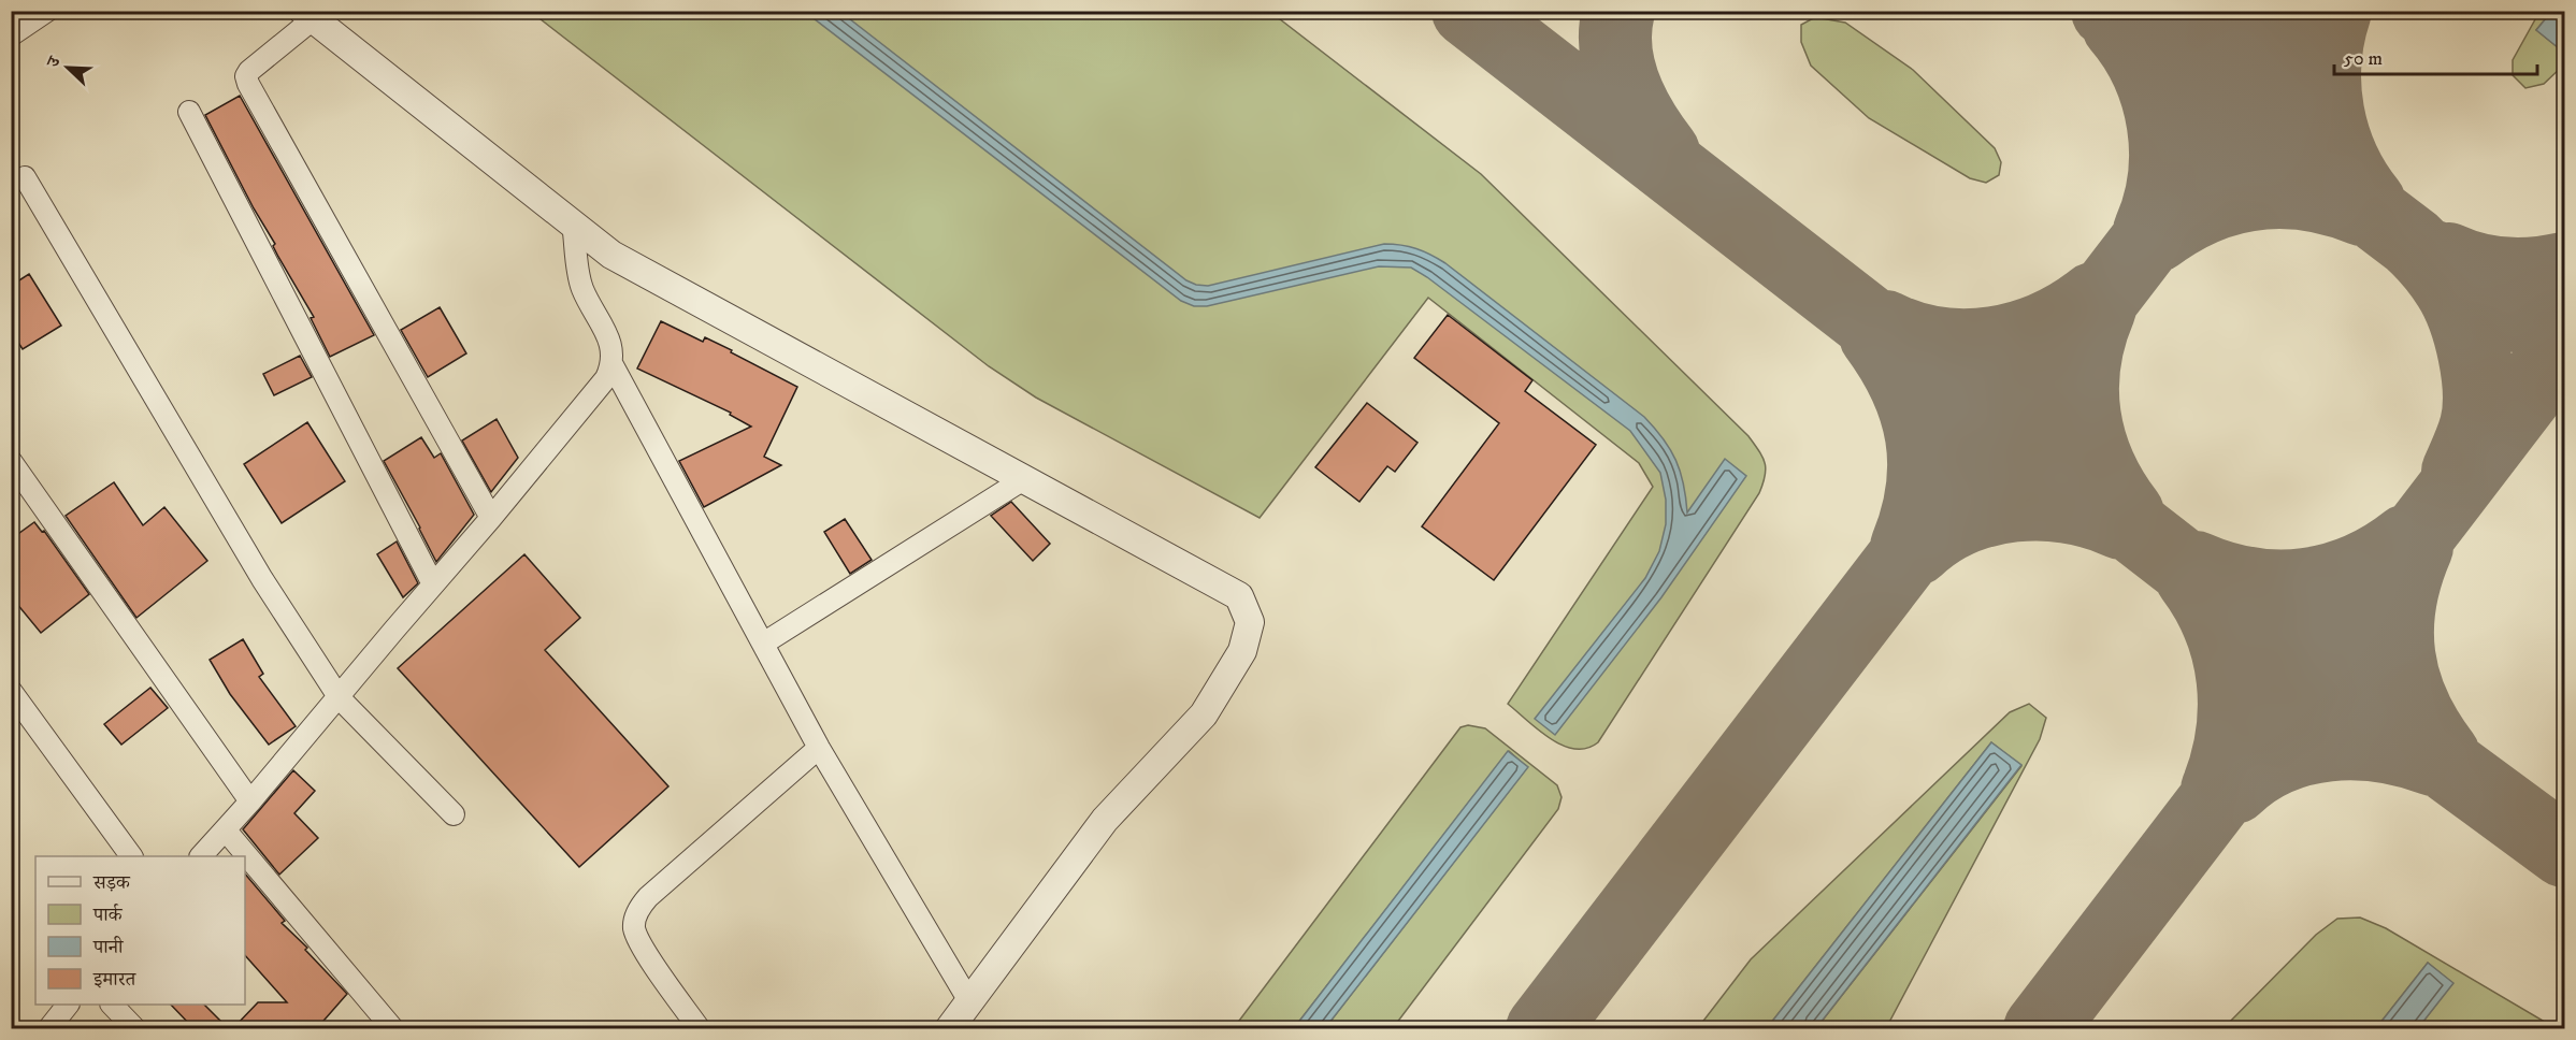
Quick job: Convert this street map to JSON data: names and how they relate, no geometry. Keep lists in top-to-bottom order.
{
  "legend": [
    "सड़क",
    "पार्क",
    "पानी",
    "इमारत"
  ],
  "scale_bar": "50 m",
  "north": "top left"
}
